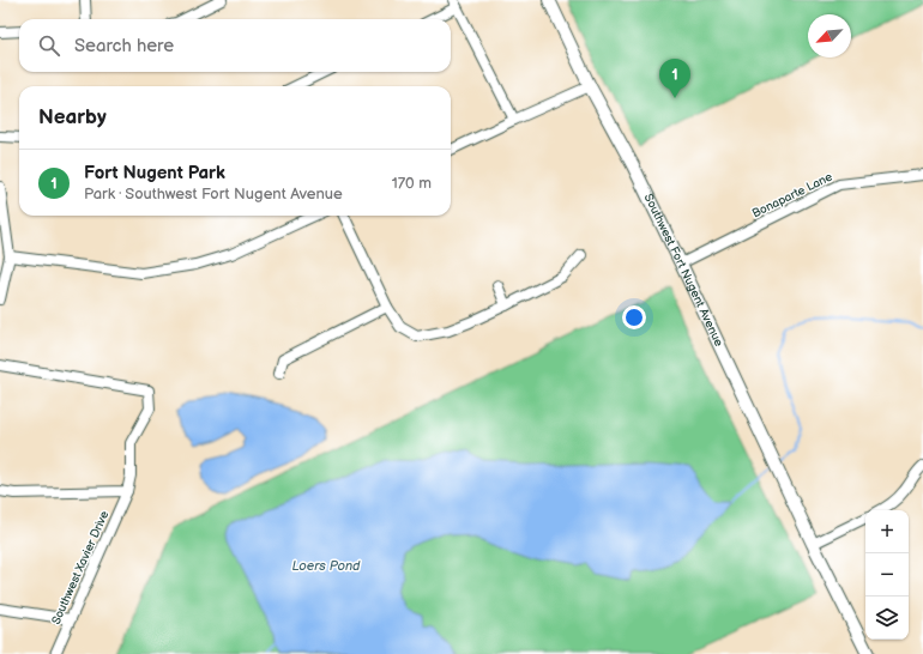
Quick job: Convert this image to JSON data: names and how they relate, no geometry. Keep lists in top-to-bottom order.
{
  "streets": {
    "street": ["Bonaparte Lane", "Southwest Fort Nugent Avenue", "Southwest Xavier Drive"]
  },
  "crossings": [
    ["Bonaparte Lane", "Southwest Fort Nugent Avenue"]
  ],
  "water": ["Loers Pond"],
  "north": "bottom left",
  "page": {
    "search": "Search here",
    "pins": "1",
    "heading": "Nearby",
    "list": [
      {
        "mark": "1",
        "name": "Fort Nugent Park",
        "note": "Park · Southwest Fort Nugent Avenue",
        "value": "170 m"
      }
    ],
    "map_buttons": ["+", "−"]
  }
}
